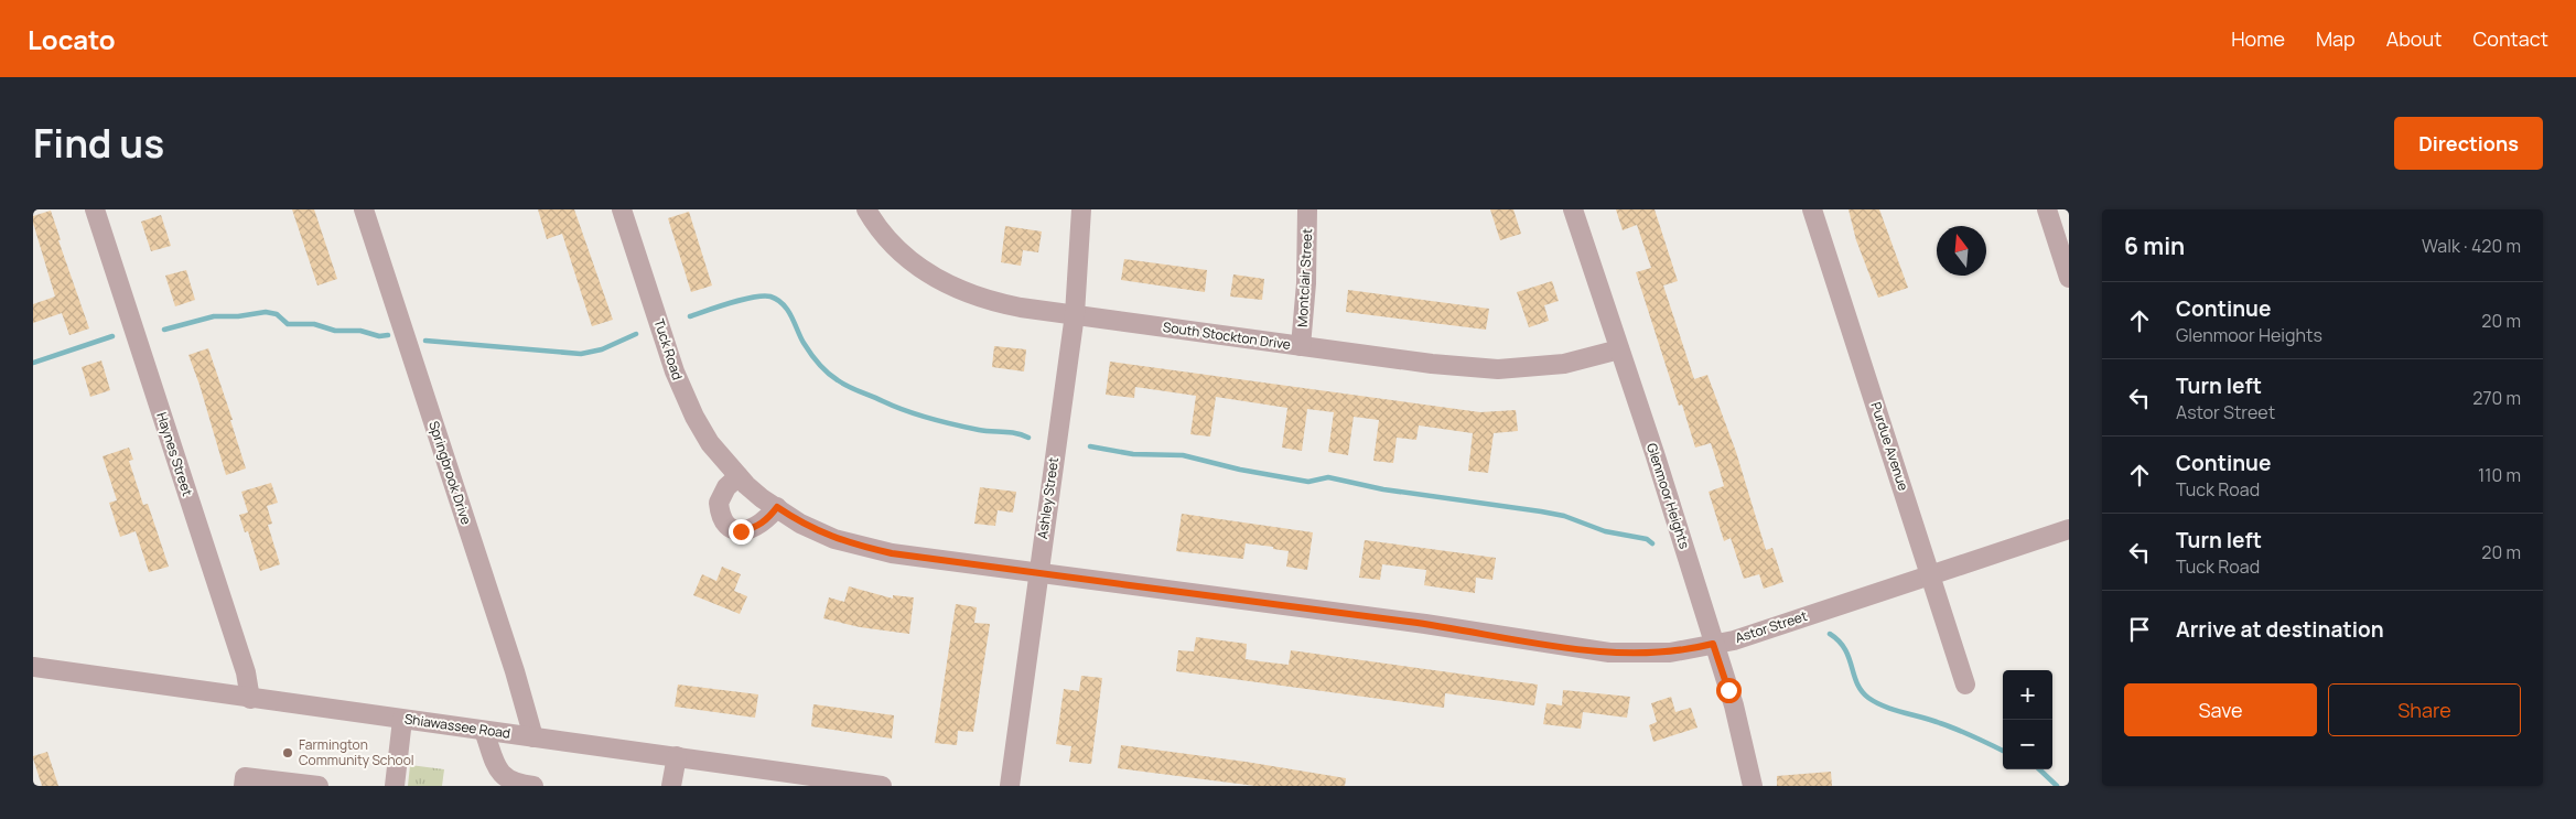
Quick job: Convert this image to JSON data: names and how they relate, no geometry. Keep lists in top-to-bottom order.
{
  "streets": {
    "street": [
      "Montclair Street",
      "South Stockton Drive",
      "Tuck Road",
      "Purdue Avenue",
      "Haynes Street",
      "Springbrook Drive",
      "Glenmoor Heights",
      "Ashley Street",
      "Astor Street",
      "Shiawassee Road"
    ]
  },
  "crossings": [
    ["Montclair Street", "South Stockton Drive"],
    ["South Stockton Drive", "Glenmoor Heights"],
    ["South Stockton Drive", "Ashley Street"],
    ["Tuck Road", "Ashley Street"],
    ["Tuck Road", "Astor Street"],
    ["Purdue Avenue", "Astor Street"],
    ["Haynes Street", "Shiawassee Road"],
    ["Springbrook Drive", "Shiawassee Road"],
    ["Glenmoor Heights", "Astor Street"],
    ["Ashley Street", "Astor Street"]
  ],
  "places": ["Farmington Community School"],
  "north": "top",
  "page": {
    "header": "Locato",
    "nav": [
      "Home",
      "Map",
      "About",
      "Contact"
    ],
    "title": "Find us",
    "buttons": [
      "Directions",
      ["Save", "Share"]
    ],
    "heading": ["6 min", "Walk · 420 m"],
    "list": [
      ["Continue", "Glenmoor Heights", "20 m"],
      ["Turn left", "Astor Street", "270 m"],
      ["Continue", "Tuck Road", "110 m"],
      ["Turn left", "Tuck Road", "20 m"],
      "Arrive at destination"
    ],
    "map_buttons": ["+", "−"]
  }
}
